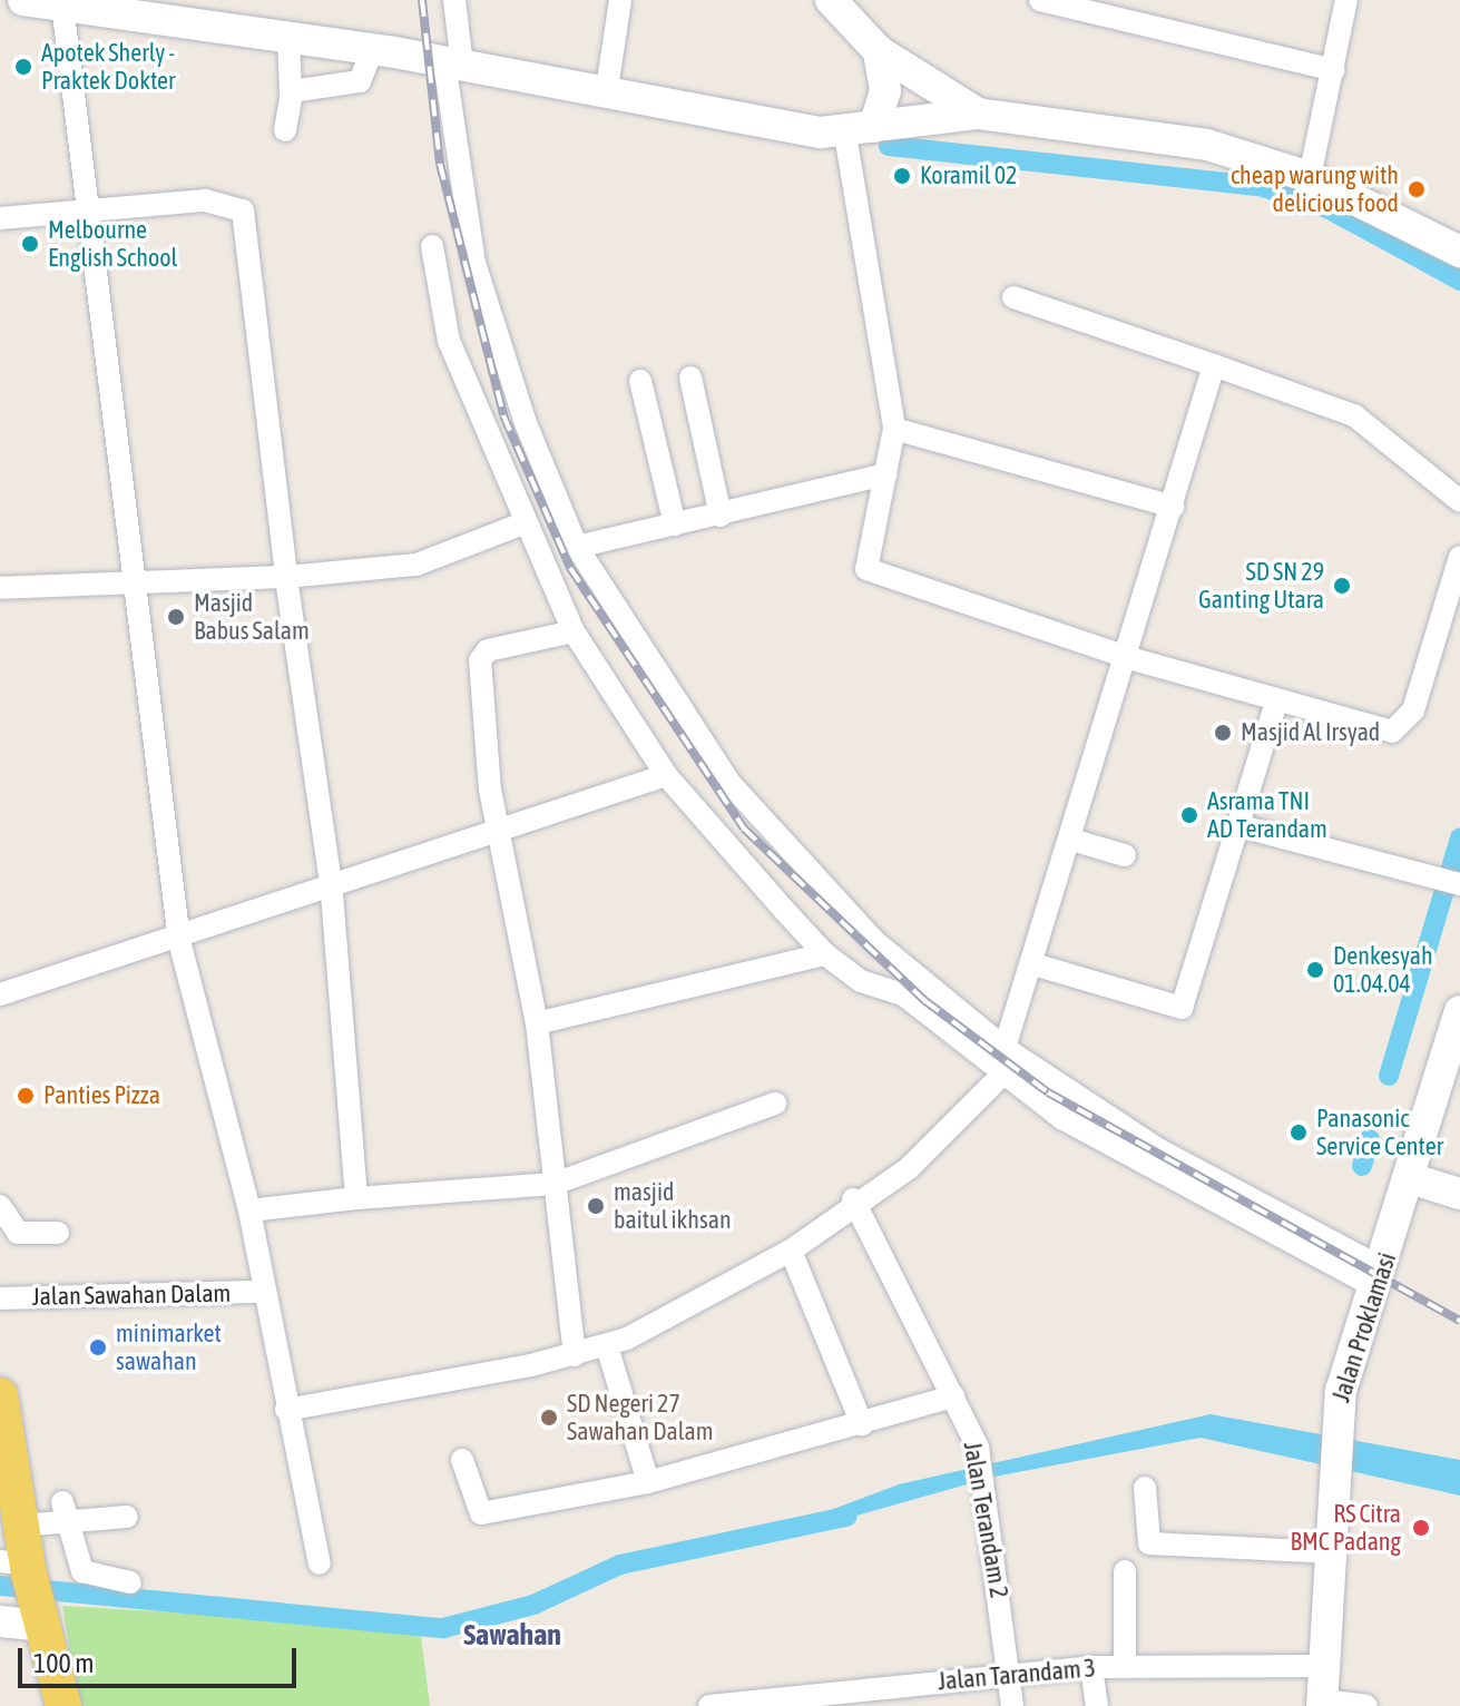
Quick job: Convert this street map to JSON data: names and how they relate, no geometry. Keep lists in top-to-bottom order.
{
  "streets": {
    "main road": ["Jalan Proklamasi"],
    "street": ["Jalan Sawahan Dalam", "Jalan Terandam 2", "Jalan Tarandam 3"]
  },
  "crossings": [
    ["Jalan Proklamasi", "Jalan Tarandam 3"],
    ["Jalan Terandam 2", "Jalan Tarandam 3"]
  ],
  "districts": ["Sawahan"],
  "places": [
    "Apotek Sherly - Praktek Dokter",
    "Koramil 02",
    "cheap warung with delicious food",
    "Melbourne English School",
    "SD SN 29 Ganting Utara",
    "Masjid Babus Salam",
    "Masjid Al Irsyad",
    "Asrama TNI AD Terandam",
    "Denkesyah 01.04.04",
    "Panties Pizza",
    "Panasonic Service Center",
    "masjid baitul ikhsan",
    "minimarket sawahan",
    "SD Negeri 27 Sawahan Dalam",
    "RS Citra BMC Padang"
  ],
  "scale_bar": "100 m"
}
